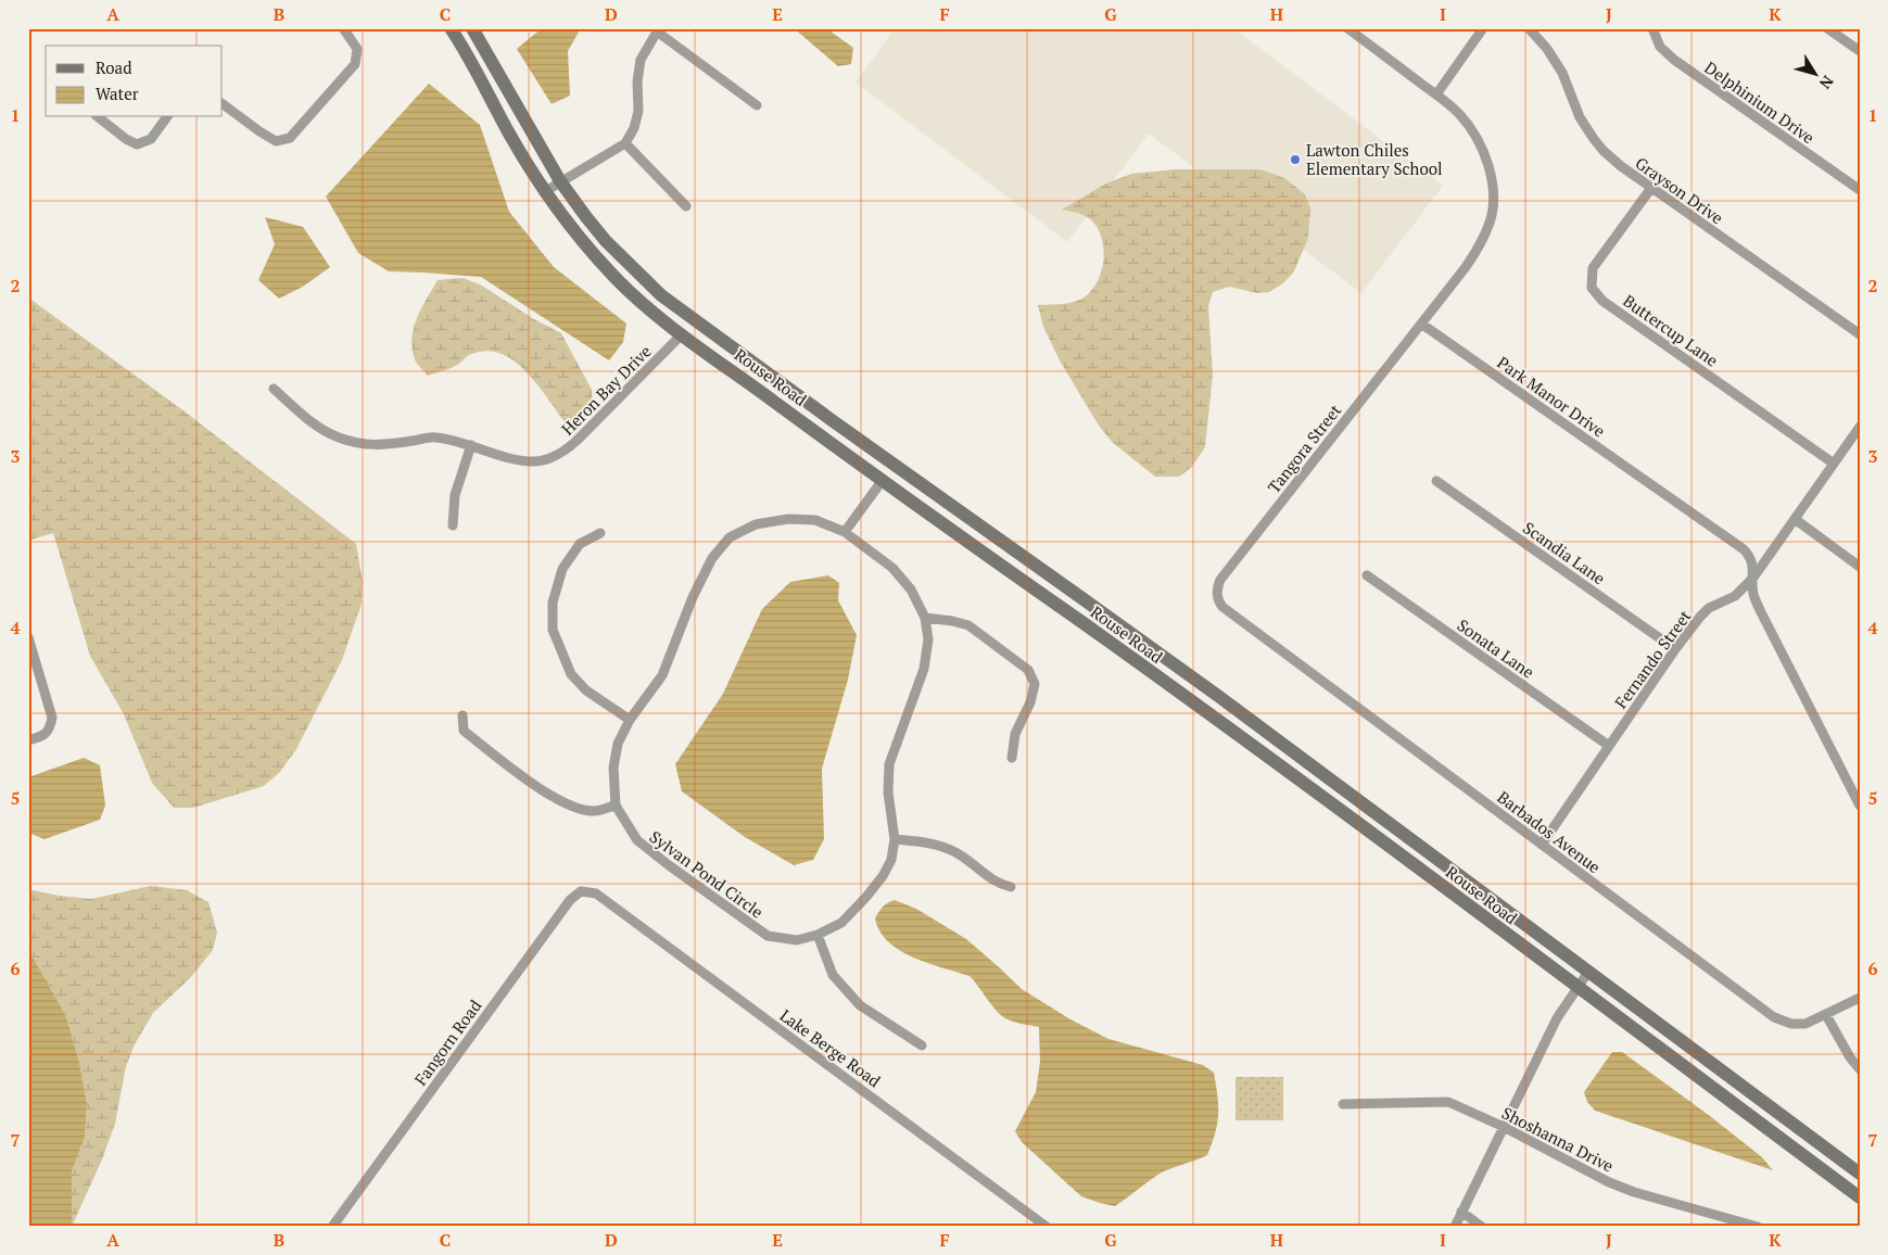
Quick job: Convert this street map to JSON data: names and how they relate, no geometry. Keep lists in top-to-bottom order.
{
  "streets": {
    "street": [
      "Delphinium Drive",
      "Grayson Drive",
      "Buttercup Lane",
      "Rouse Road",
      "Heron Bay Drive",
      "Park Manor Drive",
      "Tangora Street",
      "Scandia Lane",
      "Sonata Lane",
      "Fernando Street",
      "Barbados Avenue",
      "Sylvan Pond Circle",
      "Fangorn Road",
      "Lake Berge Road",
      "Shoshanna Drive"
    ]
  },
  "crossings": [
    ["Grayson Drive", "Buttercup Lane"],
    ["Buttercup Lane", "Fernando Street"],
    ["Rouse Road", "Heron Bay Drive"],
    ["Park Manor Drive", "Tangora Street"],
    ["Park Manor Drive", "Fernando Street"],
    ["Tangora Street", "Barbados Avenue"],
    ["Scandia Lane", "Fernando Street"],
    ["Sonata Lane", "Fernando Street"],
    ["Fernando Street", "Barbados Avenue"],
    ["Fangorn Road", "Lake Berge Road"]
  ],
  "places": ["Lawton Chiles Elementary School"],
  "legend": ["Road", "Water"],
  "north": "bottom right",
  "grid": {
    "columns": [
      "A",
      "B",
      "C",
      "D",
      "E",
      "F",
      "G",
      "H",
      "I",
      "J",
      "K"
    ],
    "rows": [
      "1",
      "2",
      "3",
      "4",
      "5",
      "6",
      "7"
    ]
  }
}
